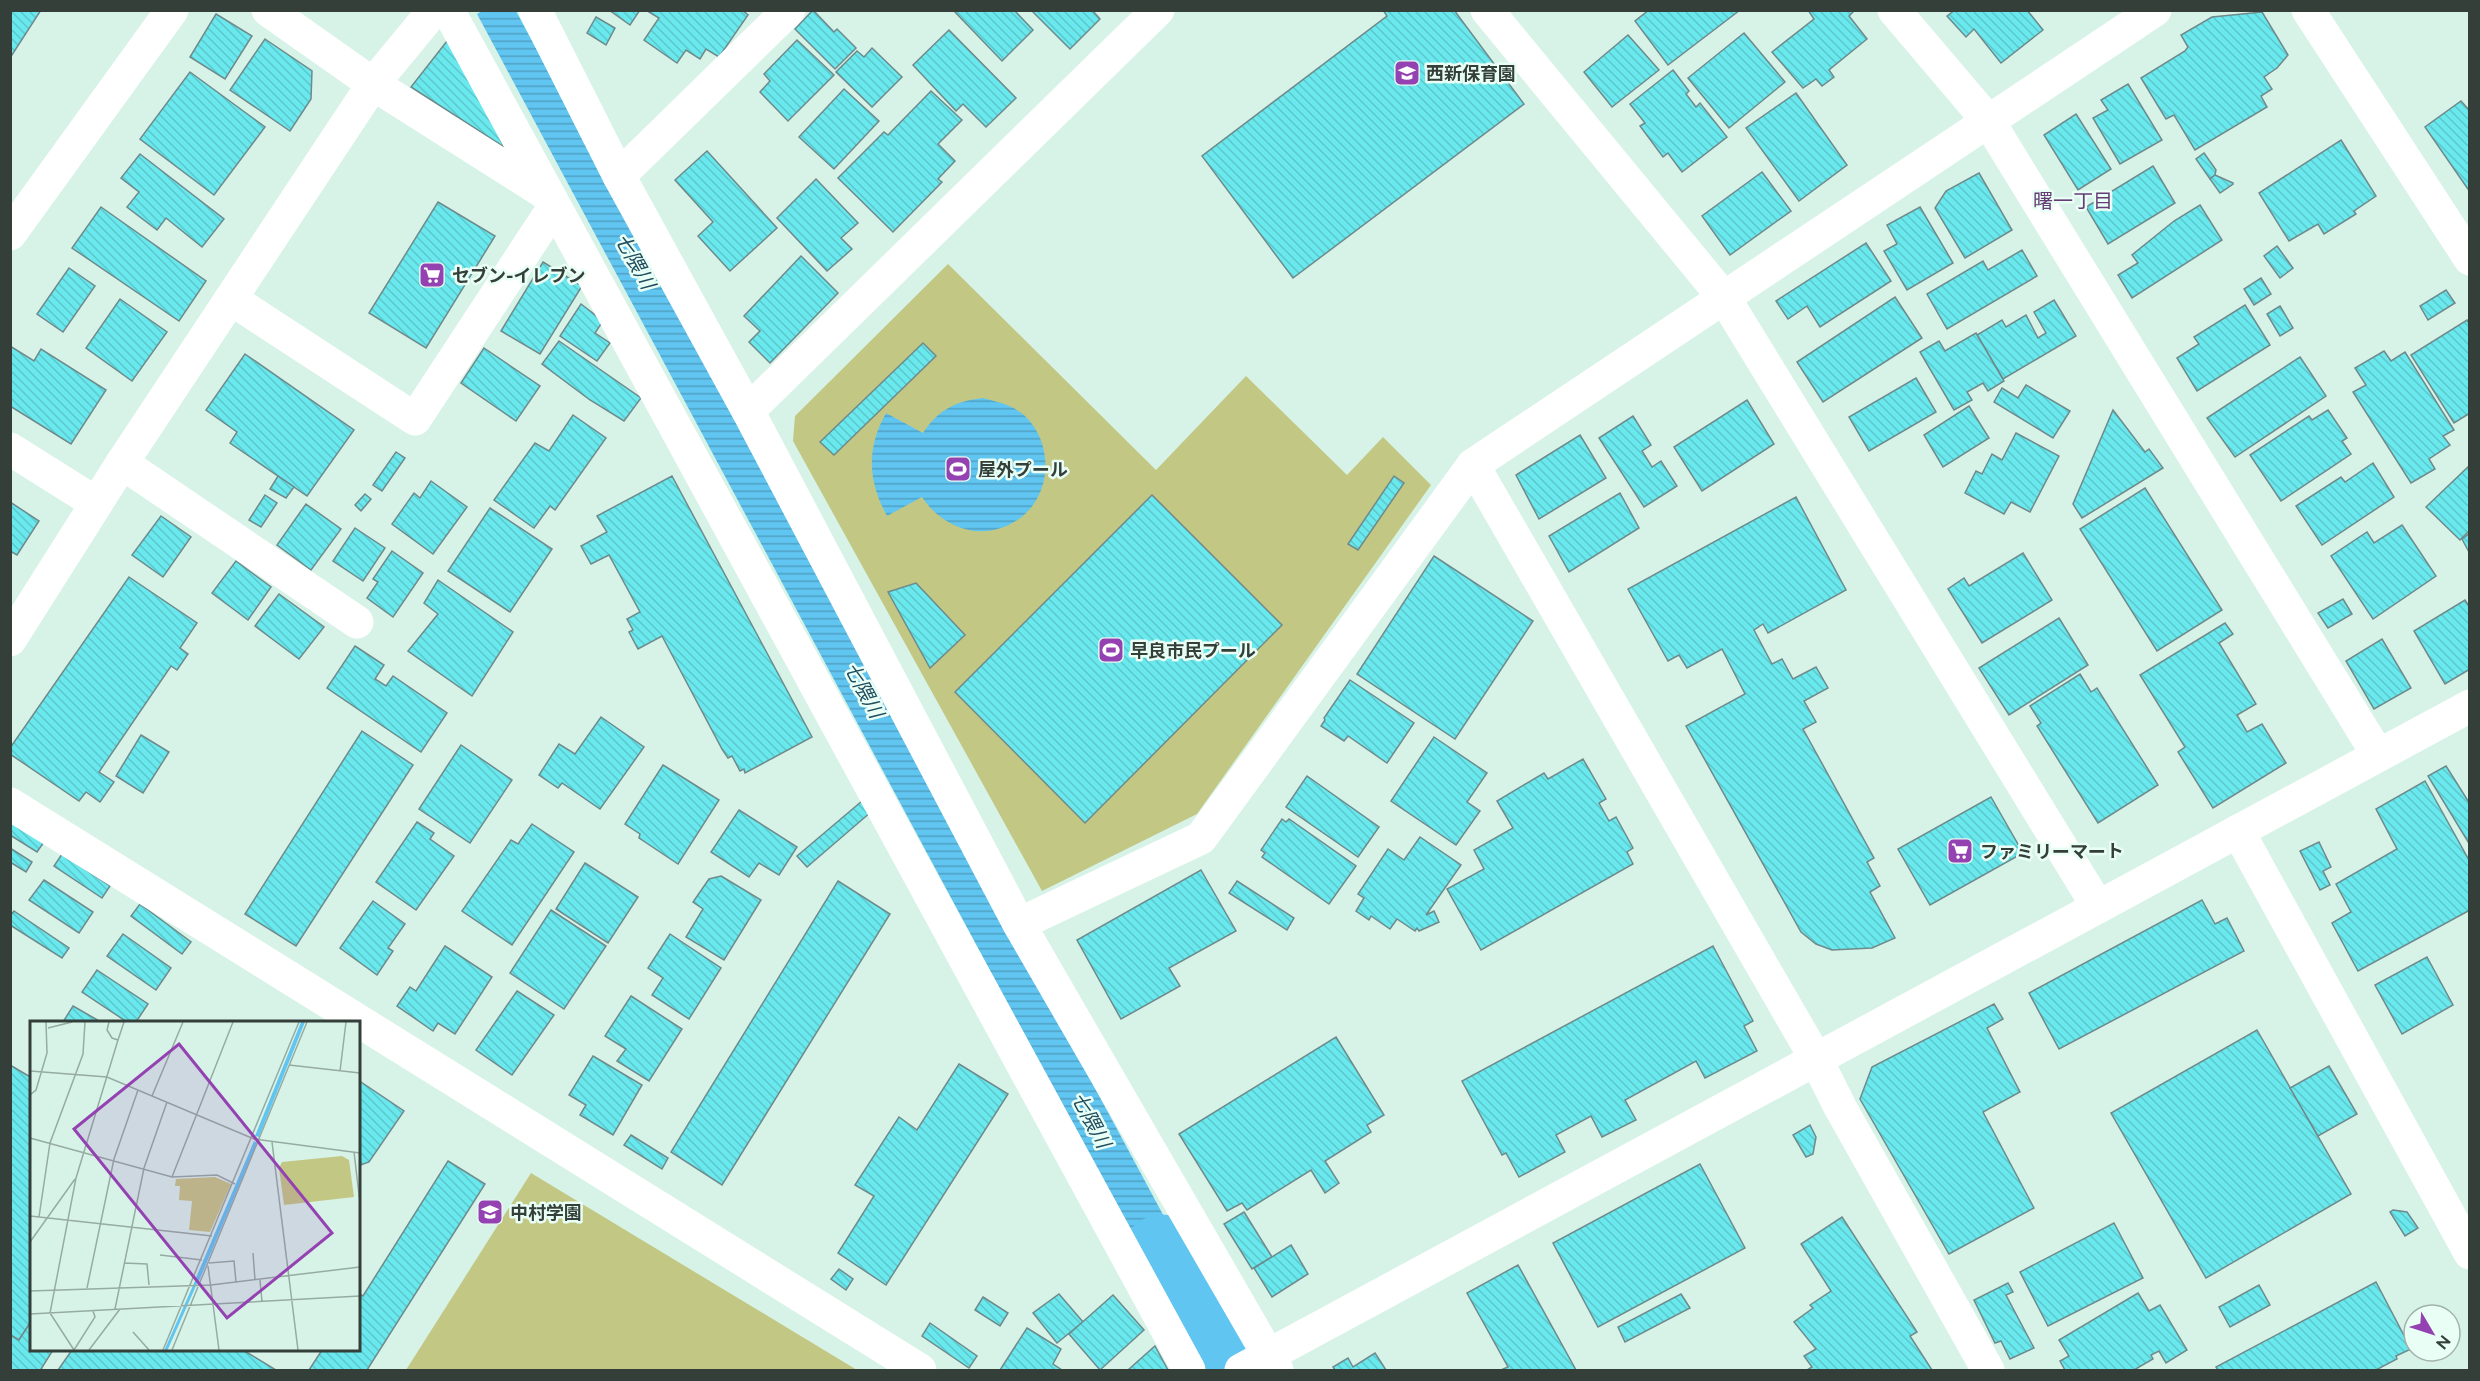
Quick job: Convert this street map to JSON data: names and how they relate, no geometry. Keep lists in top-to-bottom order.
{
  "districts": ["曙一丁目"],
  "water": ["七隈川"],
  "places": {
    "school or university": ["西新保育園", "中村学園"],
    "supermarket": ["セブン-イレブン", "ファミリーマート"],
    "sports": ["屋外プール", "早良市民プール"]
  },
  "north": "bottom right"
}
